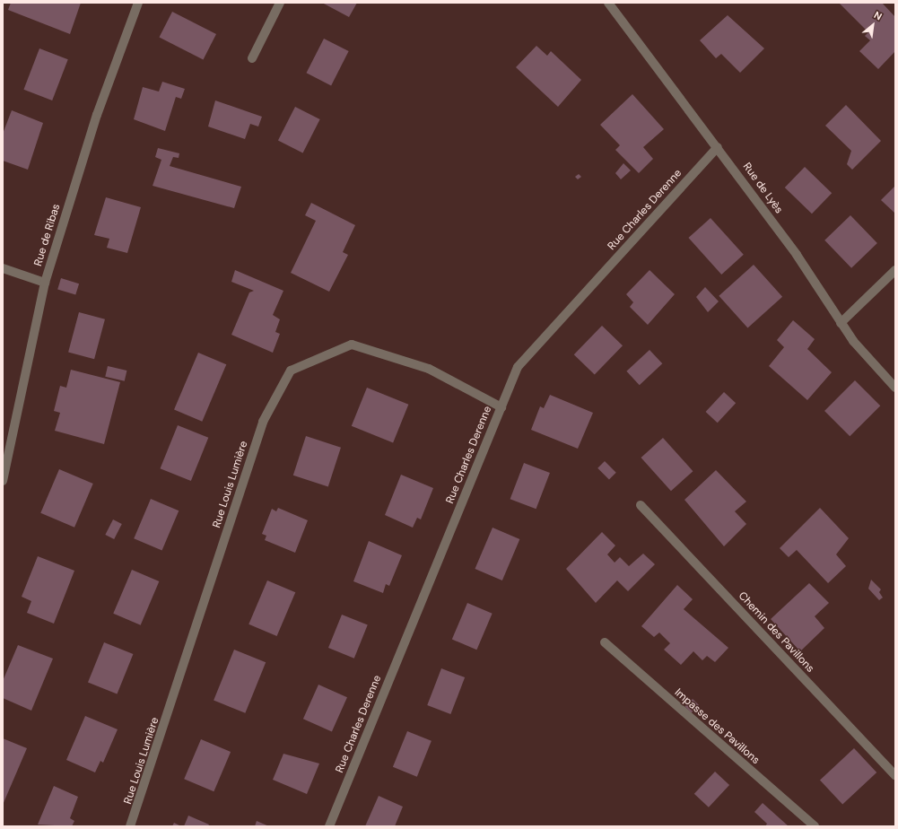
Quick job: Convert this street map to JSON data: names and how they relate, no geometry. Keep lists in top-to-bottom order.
{
  "streets": {
    "street": [
      "Rue de Lyès",
      "Rue Charles Derenne",
      "Rue de Ribas",
      "Rue Louis Lumière",
      "Chemin des Pavillons",
      "Impasse des Pavillons"
    ]
  },
  "crossings": [
    ["Rue de Lyès", "Rue Charles Derenne"],
    ["Rue Charles Derenne", "Rue Louis Lumière"]
  ],
  "north": "top right"
}
